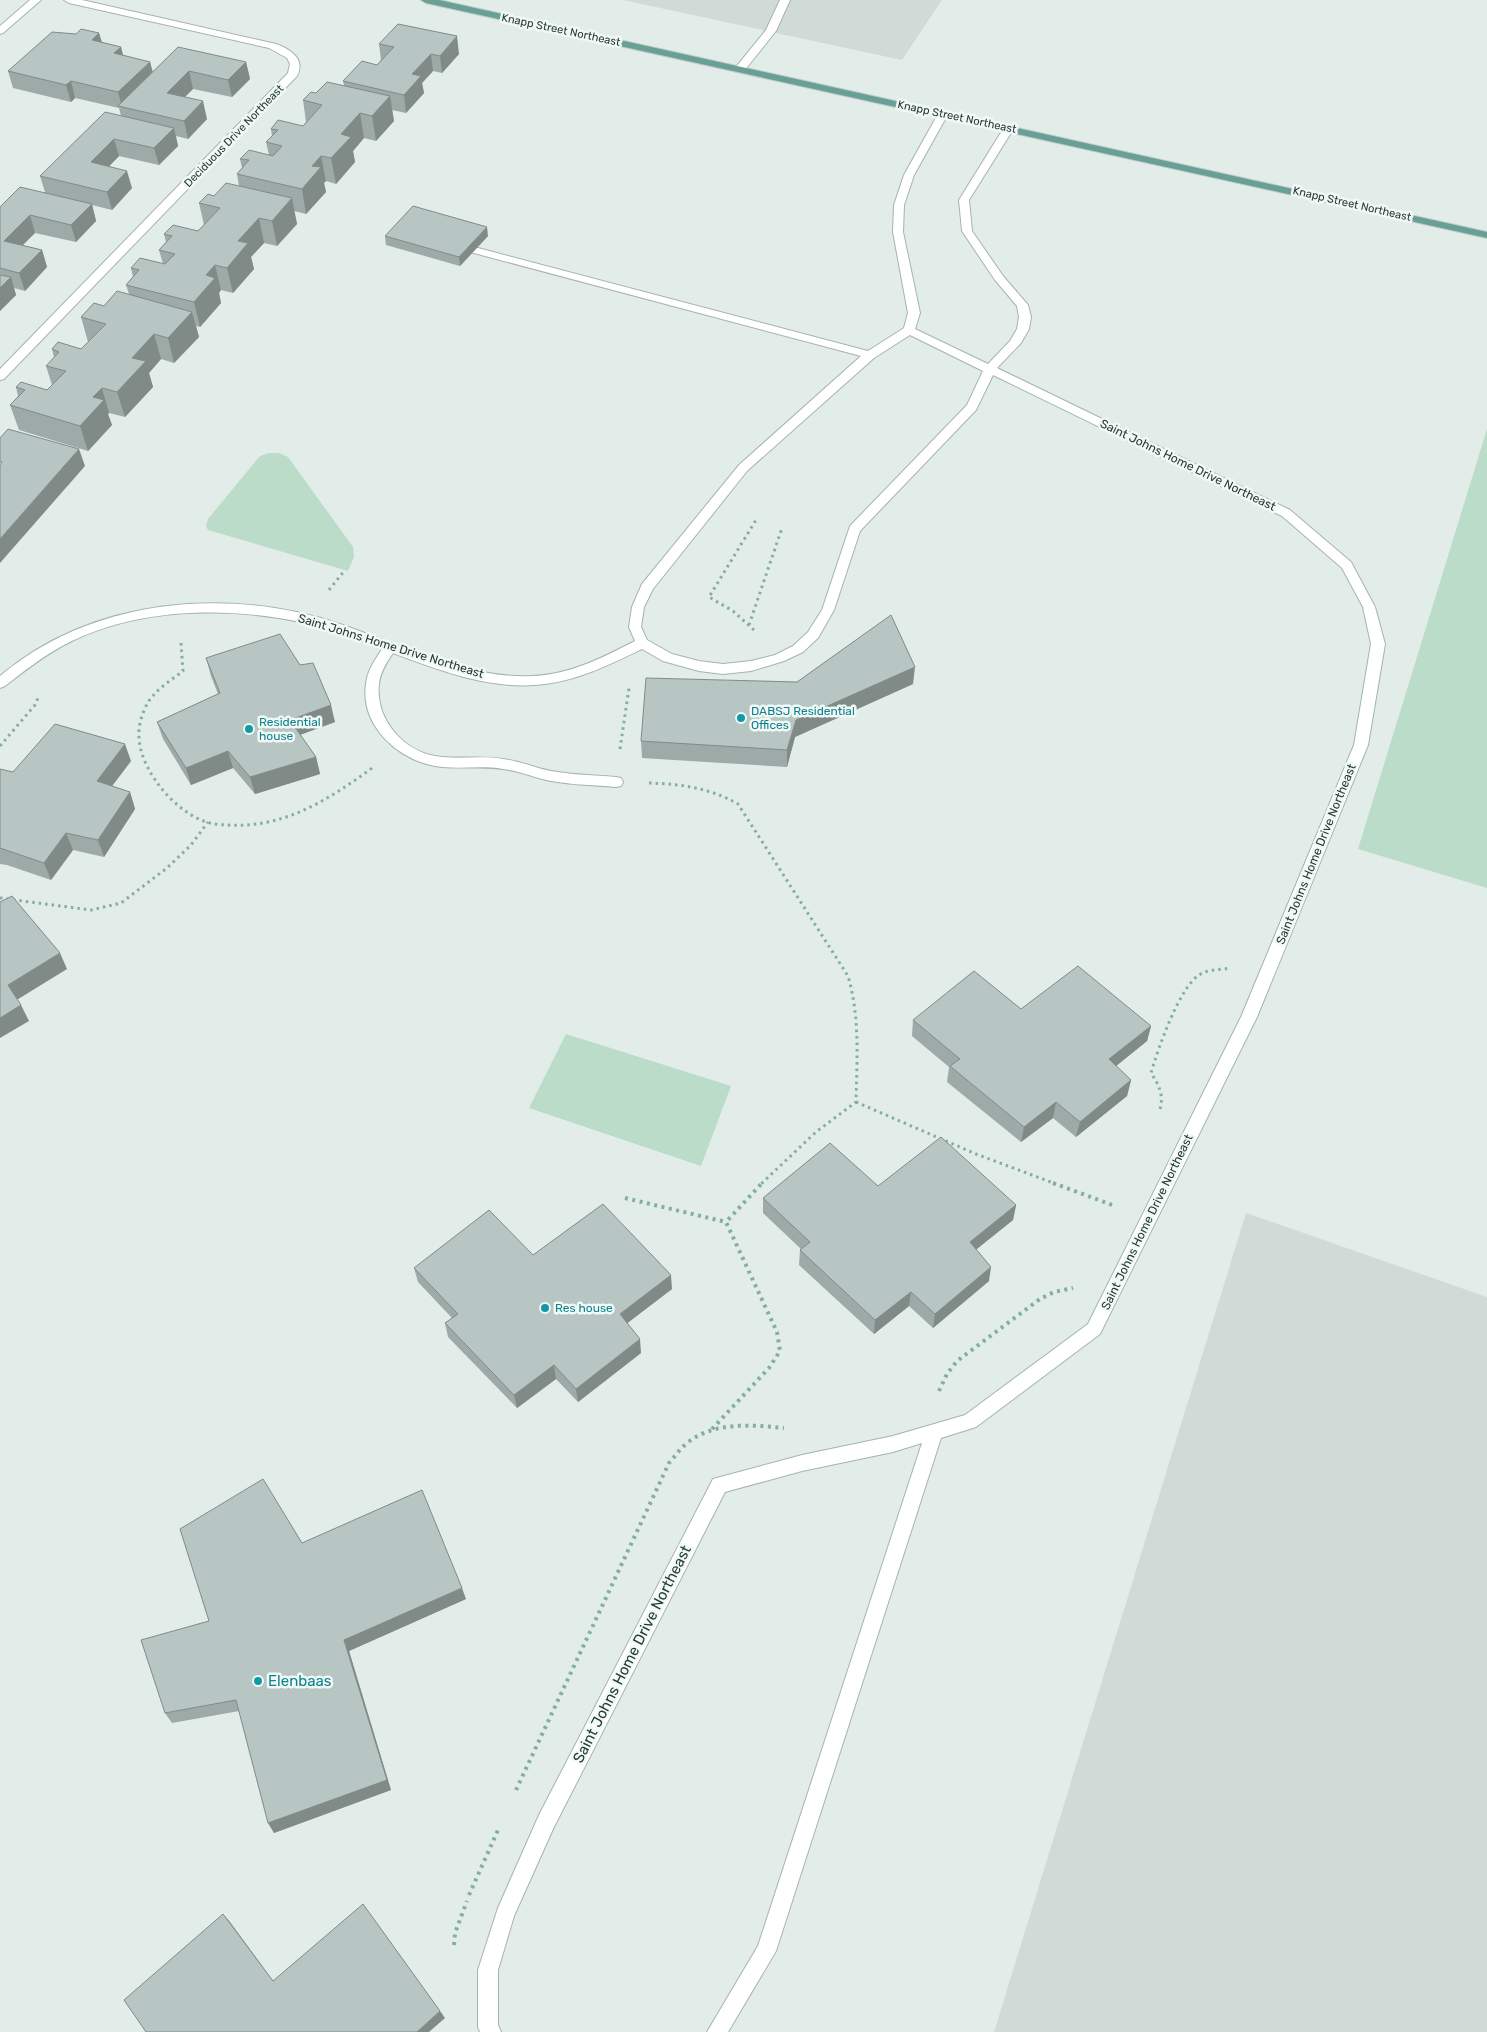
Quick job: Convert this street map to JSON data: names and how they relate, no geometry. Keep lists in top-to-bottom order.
{
  "streets": {
    "main road": ["Knapp Street Northeast"],
    "street": ["Deciduous Drive Northeast", "Saint Johns Home Drive Northeast"]
  },
  "places": [
    "DABSJ Residential Offices",
    "Residential house",
    "Res house",
    "Elenbaas"
  ]
}
